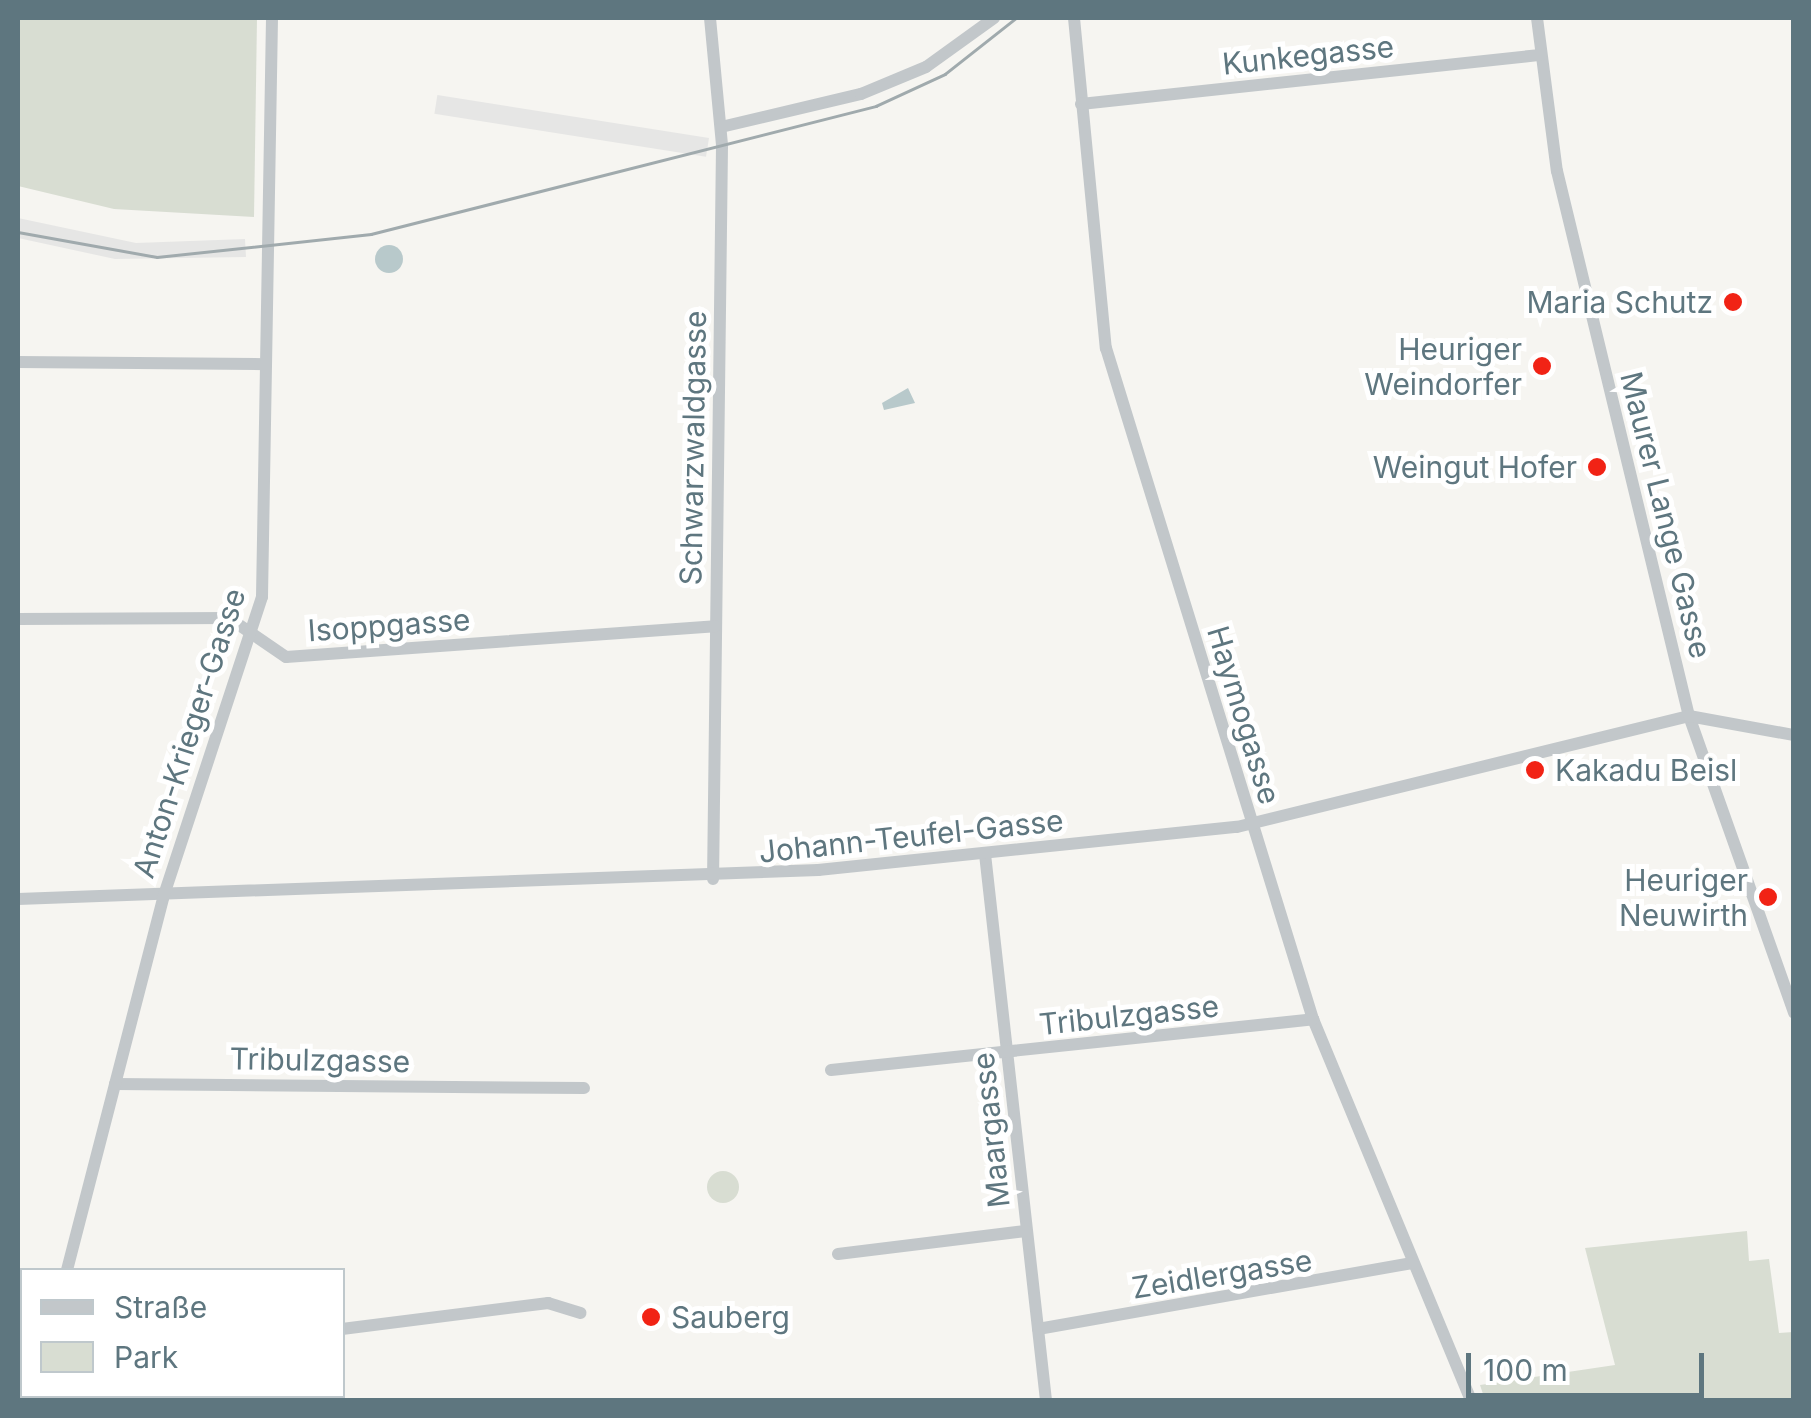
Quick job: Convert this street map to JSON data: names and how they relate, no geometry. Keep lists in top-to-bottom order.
{
  "streets": {
    "street": [
      "Kunkegasse",
      "Schwarzwaldgasse",
      "Maurer Lange Gasse",
      "Isoppgasse",
      "Haymogasse",
      "Anton-Krieger-Gasse",
      "Johann-Teufel-Gasse",
      "Tribulzgasse",
      "Maargasse",
      "Zeidlergasse"
    ]
  },
  "crossings": [
    ["Kunkegasse", "Maurer Lange Gasse"],
    ["Kunkegasse", "Haymogasse"],
    ["Schwarzwaldgasse", "Isoppgasse"],
    ["Schwarzwaldgasse", "Johann-Teufel-Gasse"],
    ["Maurer Lange Gasse", "Johann-Teufel-Gasse"],
    ["Isoppgasse", "Anton-Krieger-Gasse"],
    ["Haymogasse", "Johann-Teufel-Gasse"],
    ["Haymogasse", "Tribulzgasse"],
    ["Haymogasse", "Zeidlergasse"],
    ["Anton-Krieger-Gasse", "Johann-Teufel-Gasse"],
    ["Anton-Krieger-Gasse", "Tribulzgasse"],
    ["Johann-Teufel-Gasse", "Maargasse"],
    ["Tribulzgasse", "Maargasse"],
    ["Maargasse", "Zeidlergasse"]
  ],
  "places": [
    "Maria Schutz",
    "Heuriger Weindorfer",
    "Weingut Hofer",
    "Kakadu Beisl",
    "Heuriger Neuwirth",
    "Sauberg"
  ],
  "legend": ["Straße", "Park"],
  "scale_bar": "100 m"
}
